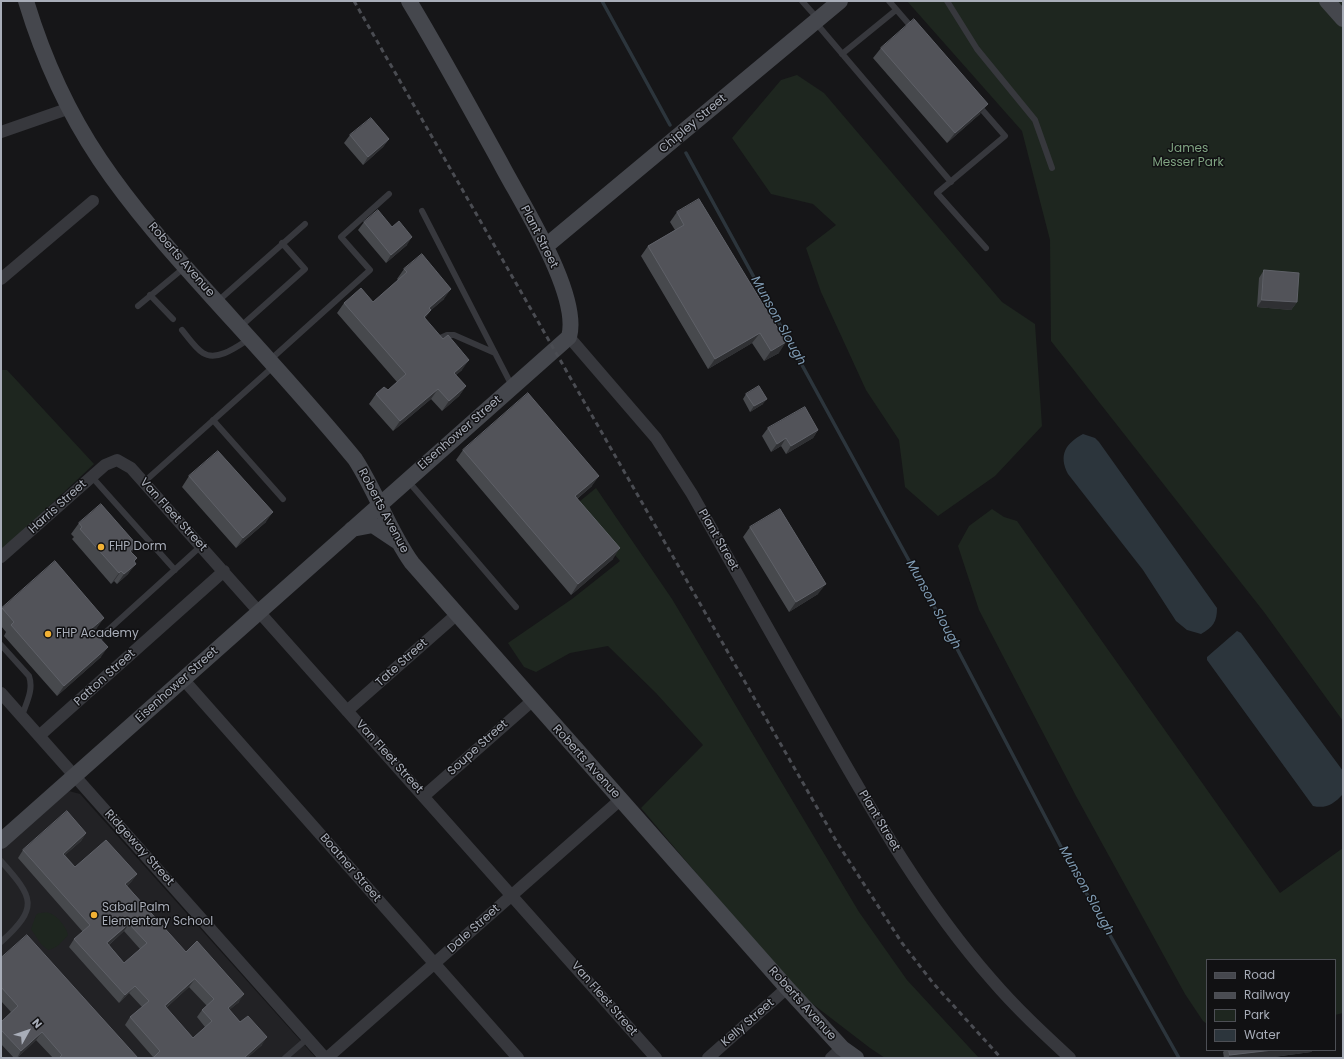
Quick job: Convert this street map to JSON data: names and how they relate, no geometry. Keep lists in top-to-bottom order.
{
  "streets": {
    "street": [
      "Chipley Street",
      "Plant Street",
      "Roberts Avenue",
      "Eisenhower Street",
      "Harris Street",
      "Van Fleet Street",
      "Tate Street",
      "Patton Street",
      "Soupe Street",
      "Ridgeway Street",
      "Boatner Street",
      "Dale Street",
      "Kelly Street"
    ]
  },
  "crossings": [
    ["Chipley Street", "Plant Street"],
    ["Plant Street", "Eisenhower Street"],
    ["Roberts Avenue", "Eisenhower Street"],
    ["Roberts Avenue", "Tate Street"],
    ["Roberts Avenue", "Soupe Street"],
    ["Roberts Avenue", "Dale Street"],
    ["Roberts Avenue", "Kelly Street"],
    ["Eisenhower Street", "Van Fleet Street"],
    ["Eisenhower Street", "Ridgeway Street"],
    ["Eisenhower Street", "Boatner Street"],
    ["Harris Street", "Van Fleet Street"],
    ["Van Fleet Street", "Tate Street"],
    ["Van Fleet Street", "Patton Street"],
    ["Van Fleet Street", "Soupe Street"],
    ["Van Fleet Street", "Dale Street"],
    ["Patton Street", "Ridgeway Street"],
    ["Ridgeway Street", "Dale Street"],
    ["Boatner Street", "Dale Street"]
  ],
  "water": ["Munson Slough"],
  "parks": ["James Messer Park"],
  "places": ["FHP Dorm", "FHP Academy", "Sabal Palm Elementary School"],
  "legend": [
    "Road",
    "Railway",
    "Park",
    "Water"
  ],
  "north": "top right"
}
